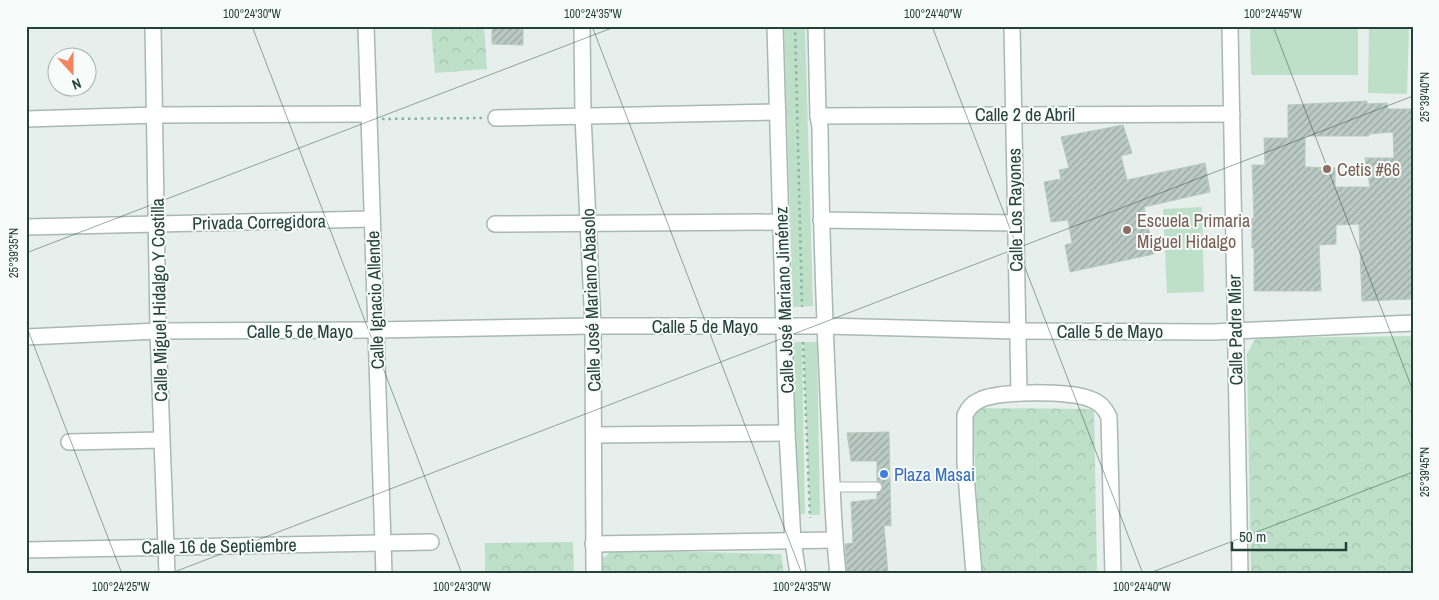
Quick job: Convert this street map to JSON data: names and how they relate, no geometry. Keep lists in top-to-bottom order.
{
  "streets": {
    "street": [
      "Calle 2 de Abril",
      "Calle Los Rayones",
      "Privada Corregidora",
      "Calle Miguel Hidalgo Y Costilla",
      "Calle Ignacio Allende",
      "Calle José Mariano Abasolo",
      "Calle José Mariano Jiménez",
      "Calle 5 de Mayo",
      "Calle Padre Mier",
      "Calle 16 de Septiembre"
    ]
  },
  "crossings": [
    ["Calle 2 de Abril", "Calle Los Rayones"],
    ["Calle 2 de Abril", "Calle Padre Mier"],
    ["Calle Los Rayones", "Calle 5 de Mayo"],
    ["Privada Corregidora", "Calle Miguel Hidalgo Y Costilla"],
    ["Privada Corregidora", "Calle Ignacio Allende"],
    ["Calle Miguel Hidalgo Y Costilla", "Calle 5 de Mayo"],
    ["Calle Miguel Hidalgo Y Costilla", "Calle 16 de Septiembre"],
    ["Calle Ignacio Allende", "Calle 5 de Mayo"],
    ["Calle Ignacio Allende", "Calle 16 de Septiembre"],
    ["Calle José Mariano Abasolo", "Calle 5 de Mayo"],
    ["Calle José Mariano Jiménez", "Calle 5 de Mayo"],
    ["Calle 5 de Mayo", "Calle Padre Mier"]
  ],
  "places": ["Cetis #66", "Escuela Primaria Miguel Hidalgo", "Plaza Masai"],
  "scale_bar": "50 m",
  "north": "bottom",
  "coordinates": [
    "100°24'30\"W",
    "100°24'35\"W",
    "100°24'40\"W",
    "100°24'45\"W",
    "25°39'40\"N",
    "25°39'35\"N",
    "25°39'45\"N",
    "100°24'25\"W"
  ]
}
